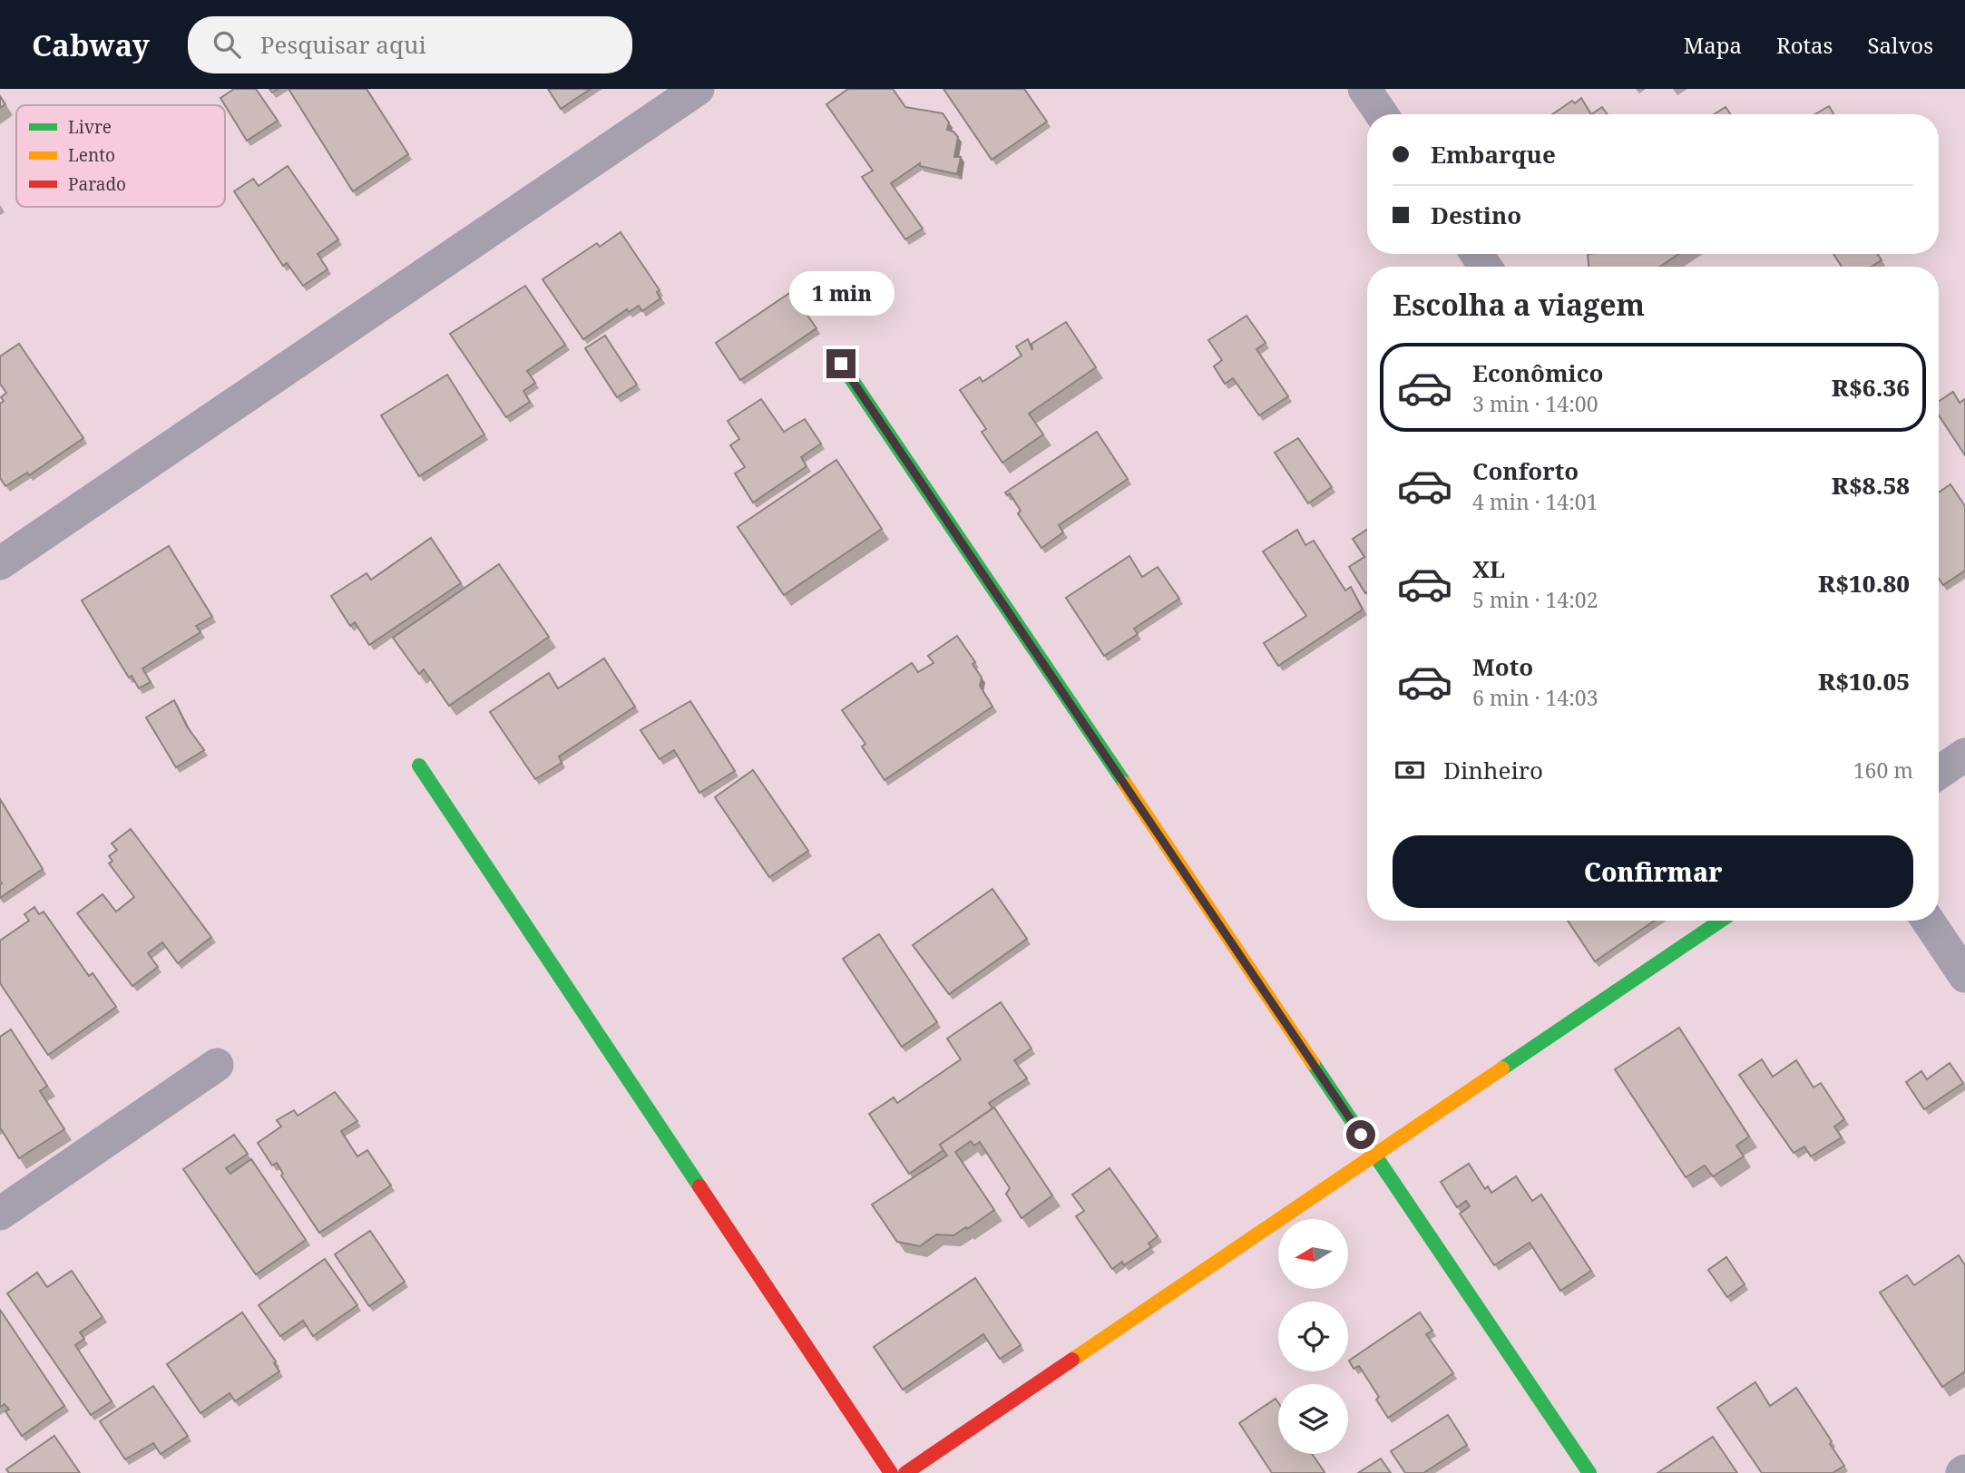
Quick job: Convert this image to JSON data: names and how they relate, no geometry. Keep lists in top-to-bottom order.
{
  "legend": ["Livre", "Lento", "Parado"],
  "north": "left",
  "page": {
    "header": "Cabway",
    "search": "Pesquisar aqui",
    "nav": ["Mapa", "Rotas", "Salvos"],
    "banner": ["Embarque", "Destino"],
    "heading": "Escolha a viagem",
    "bubble": "1 min",
    "list": [
      {
        "name": "Econômico",
        "note": "3 min · 14:00",
        "value": "R$6.36"
      },
      {
        "name": "Conforto",
        "note": "4 min · 14:01",
        "value": "R$8.58"
      },
      {
        "name": "XL",
        "note": "5 min · 14:02",
        "value": "R$10.80"
      },
      {
        "name": "Moto",
        "note": "6 min · 14:03",
        "value": "R$10.05"
      }
    ],
    "pay": ["Dinheiro", "160 m"],
    "buttons": "Confirmar"
  }
}
